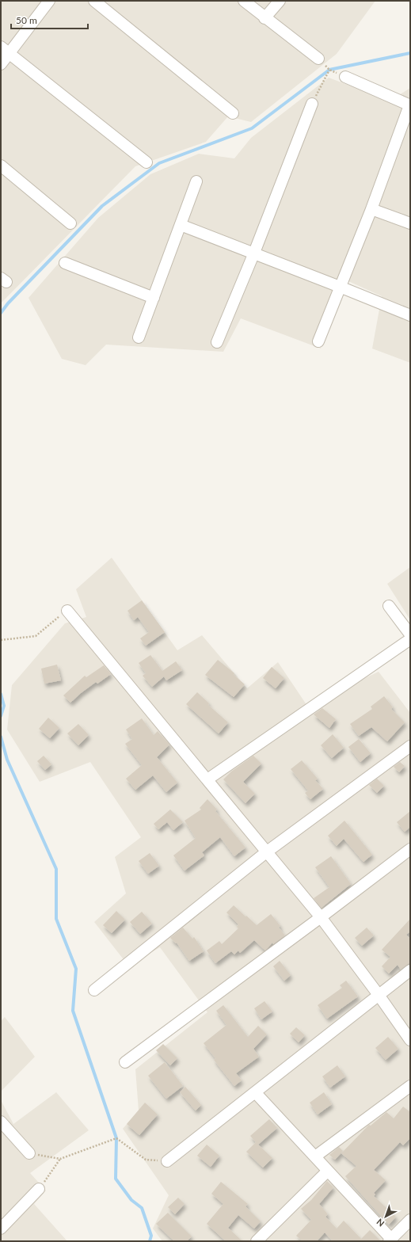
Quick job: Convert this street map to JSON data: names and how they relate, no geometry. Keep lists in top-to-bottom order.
{
  "scale_bar": "50 m",
  "north": "bottom left"
}
